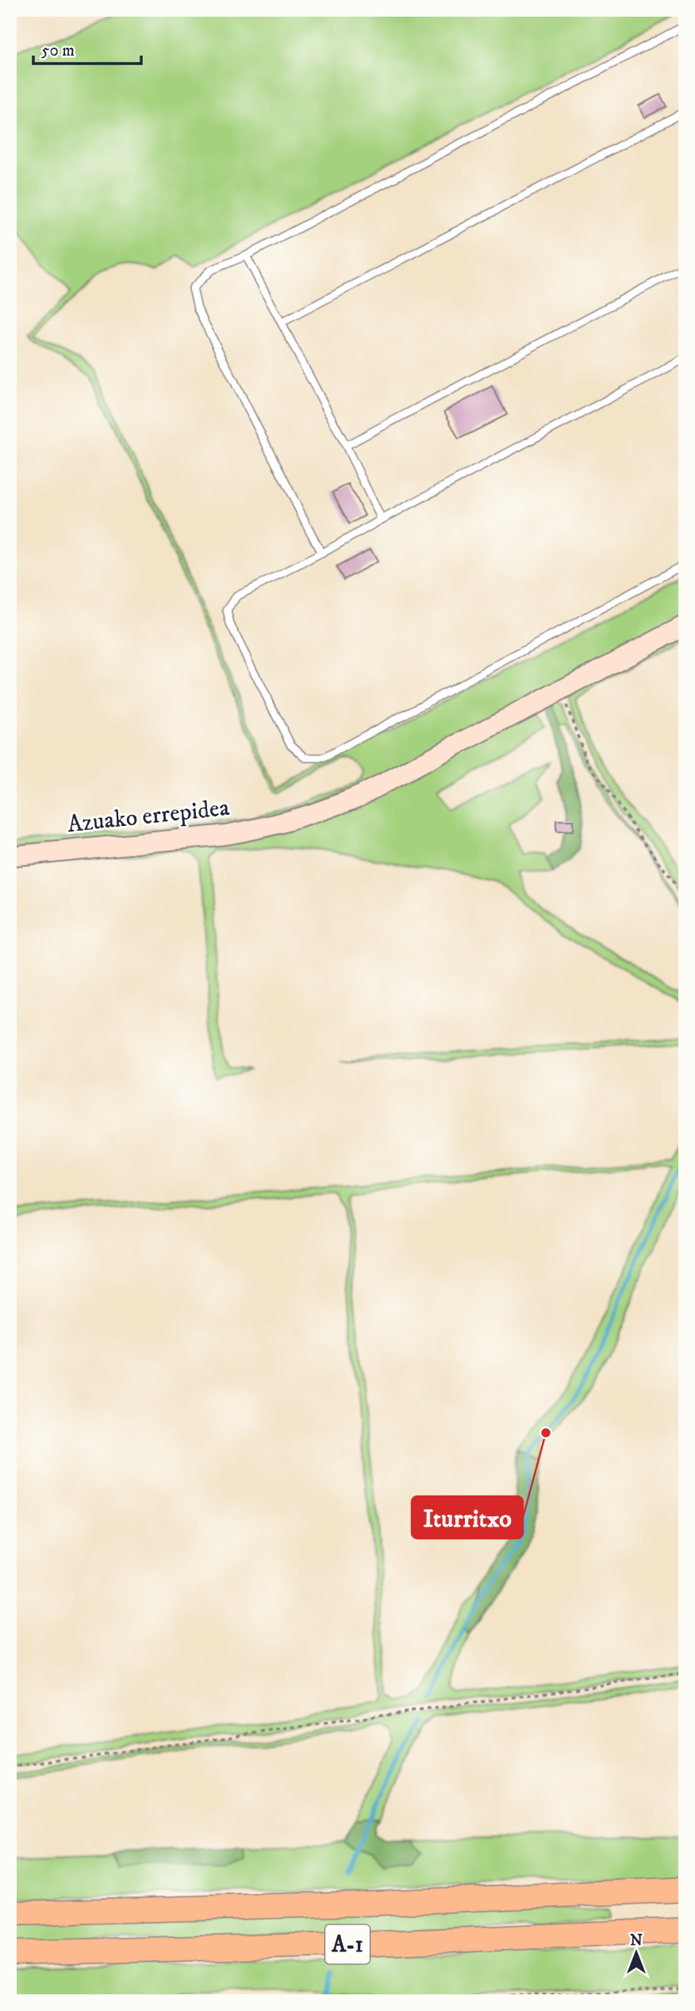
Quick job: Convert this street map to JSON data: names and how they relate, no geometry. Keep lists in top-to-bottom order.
{
  "streets": {
    "highway": ["A-1"],
    "street": ["Azuako errepidea"]
  },
  "places": ["Iturritxo"],
  "scale_bar": "50 m",
  "north": "top"
}
